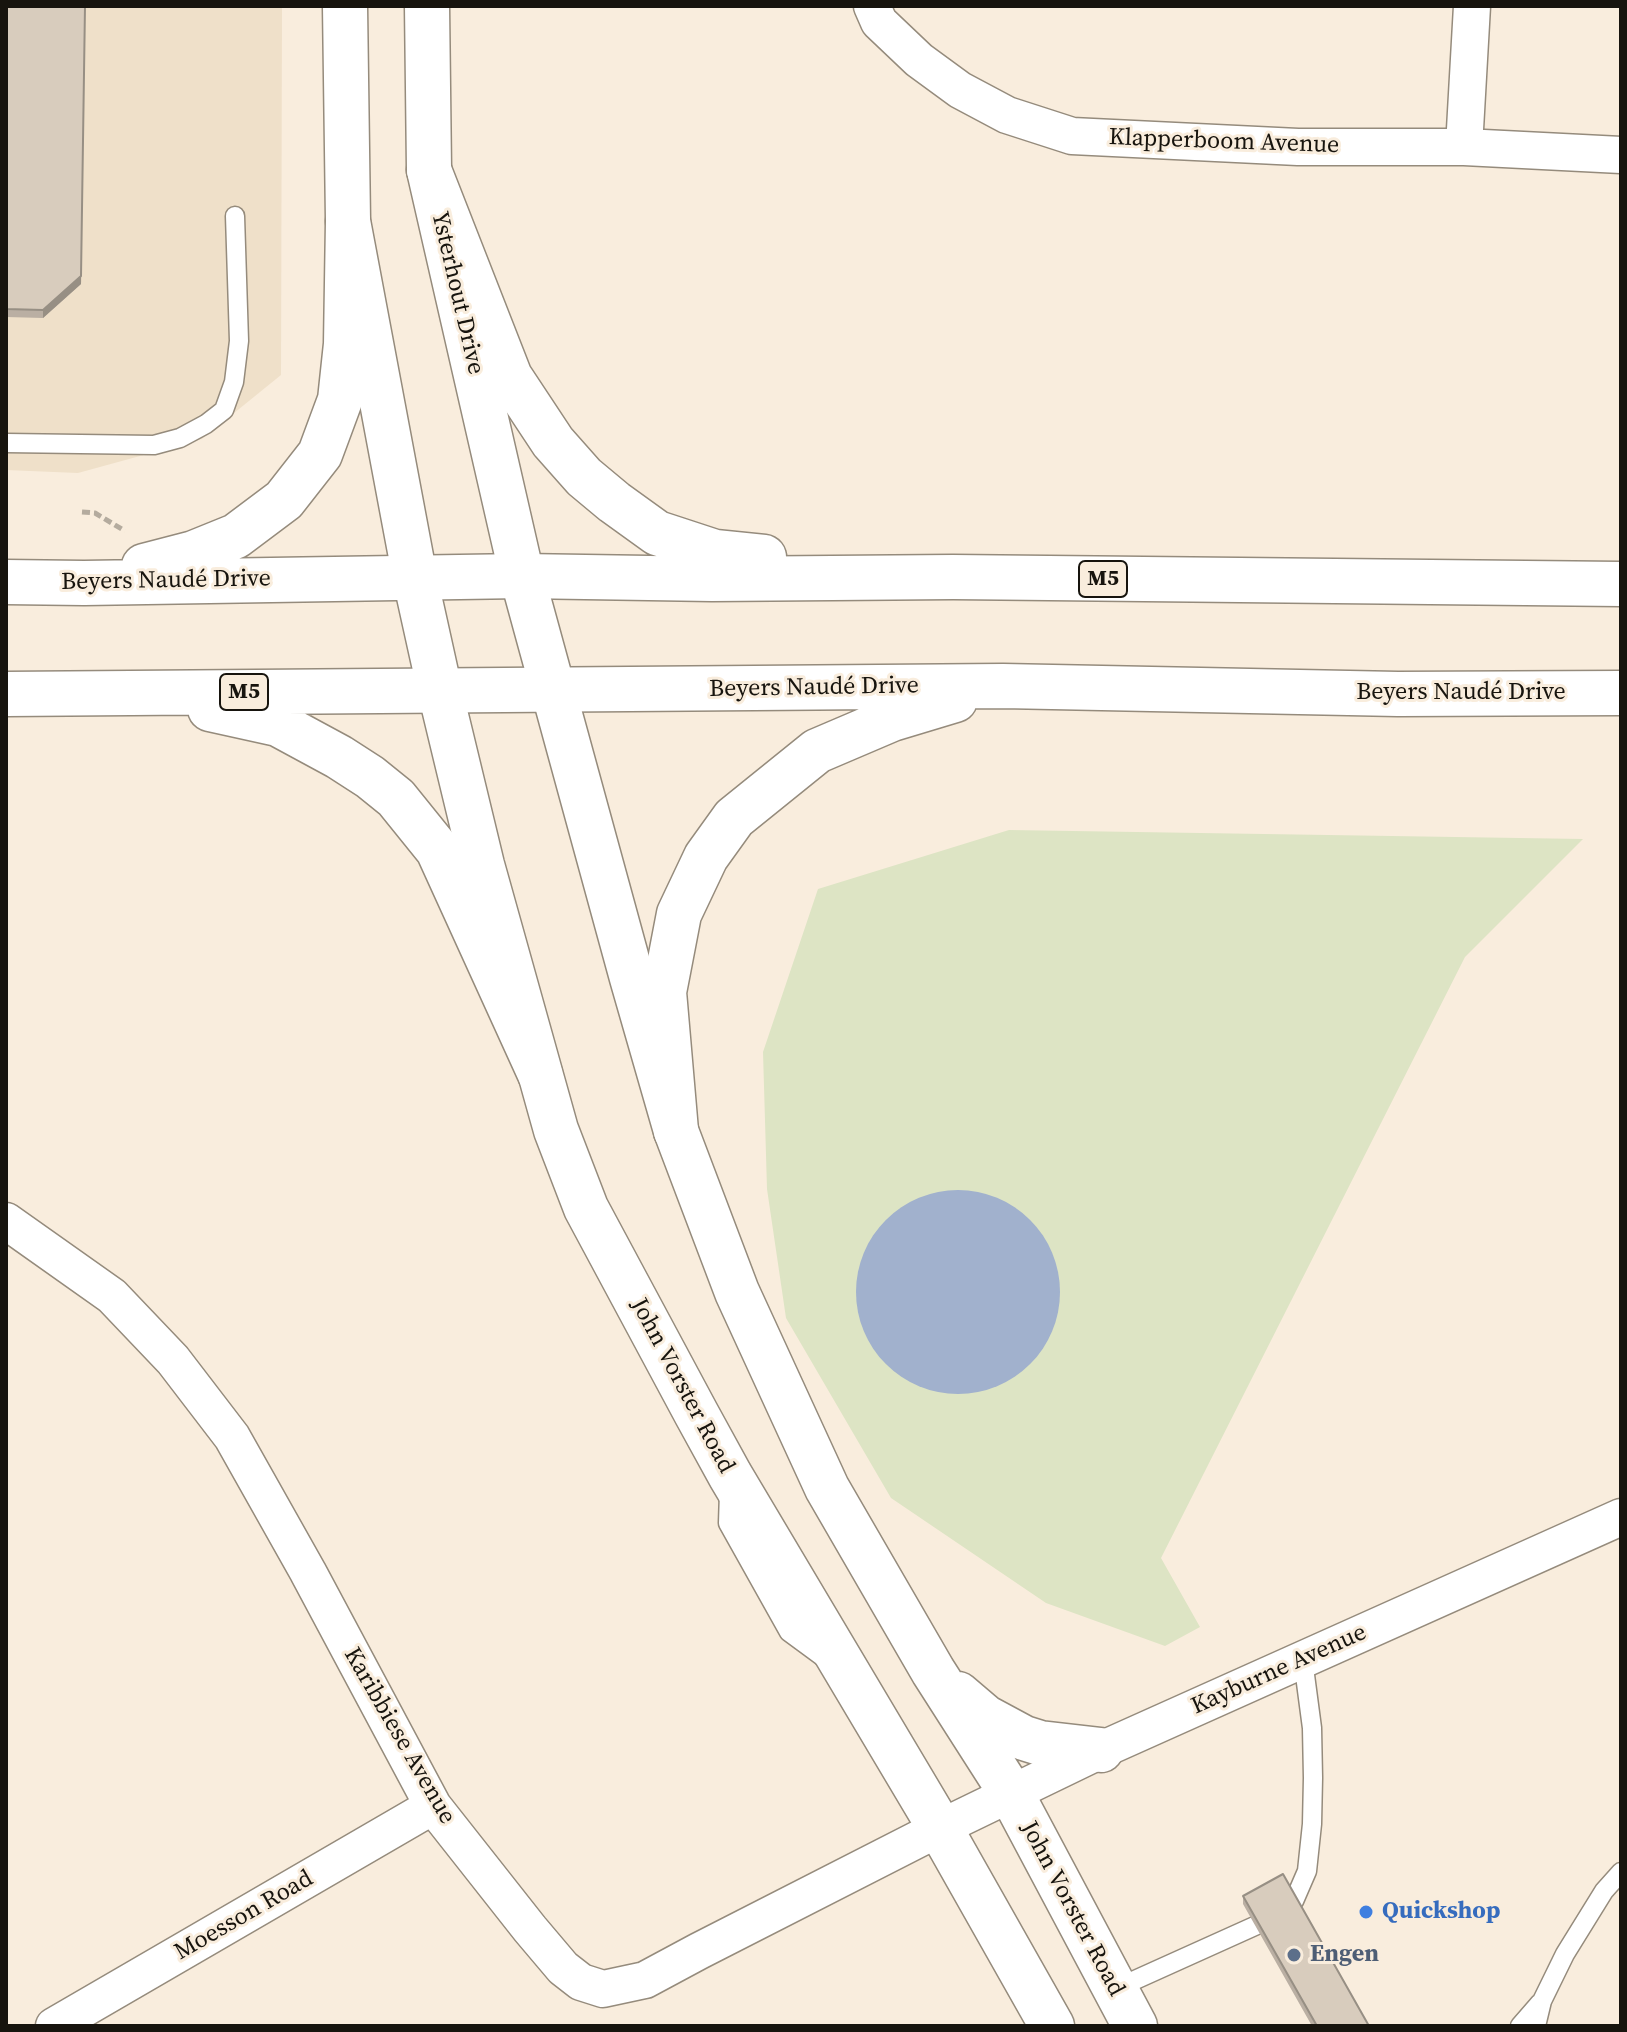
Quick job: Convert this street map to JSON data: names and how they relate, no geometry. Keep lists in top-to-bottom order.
{
  "streets": {
    "main road": [
      "Ysterhout Drive",
      "M5",
      "Beyers Naudé Drive",
      "John Vorster Road"
    ],
    "street": [
      "Klapperboom Avenue",
      "Kayburne Avenue",
      "Karibbiese Avenue",
      "Moesson Road"
    ]
  },
  "crossings": [
    ["Ysterhout Drive", "Beyers Naudé Drive"],
    ["Ysterhout Drive", "John Vorster Road"],
    ["Beyers Naudé Drive", "John Vorster Road"],
    ["John Vorster Road", "Kayburne Avenue"],
    ["John Vorster Road", "Karibbiese Avenue"],
    ["Kayburne Avenue", "Karibbiese Avenue"],
    ["Karibbiese Avenue", "Moesson Road"]
  ],
  "places": ["Quickshop", "Engen"]
}
